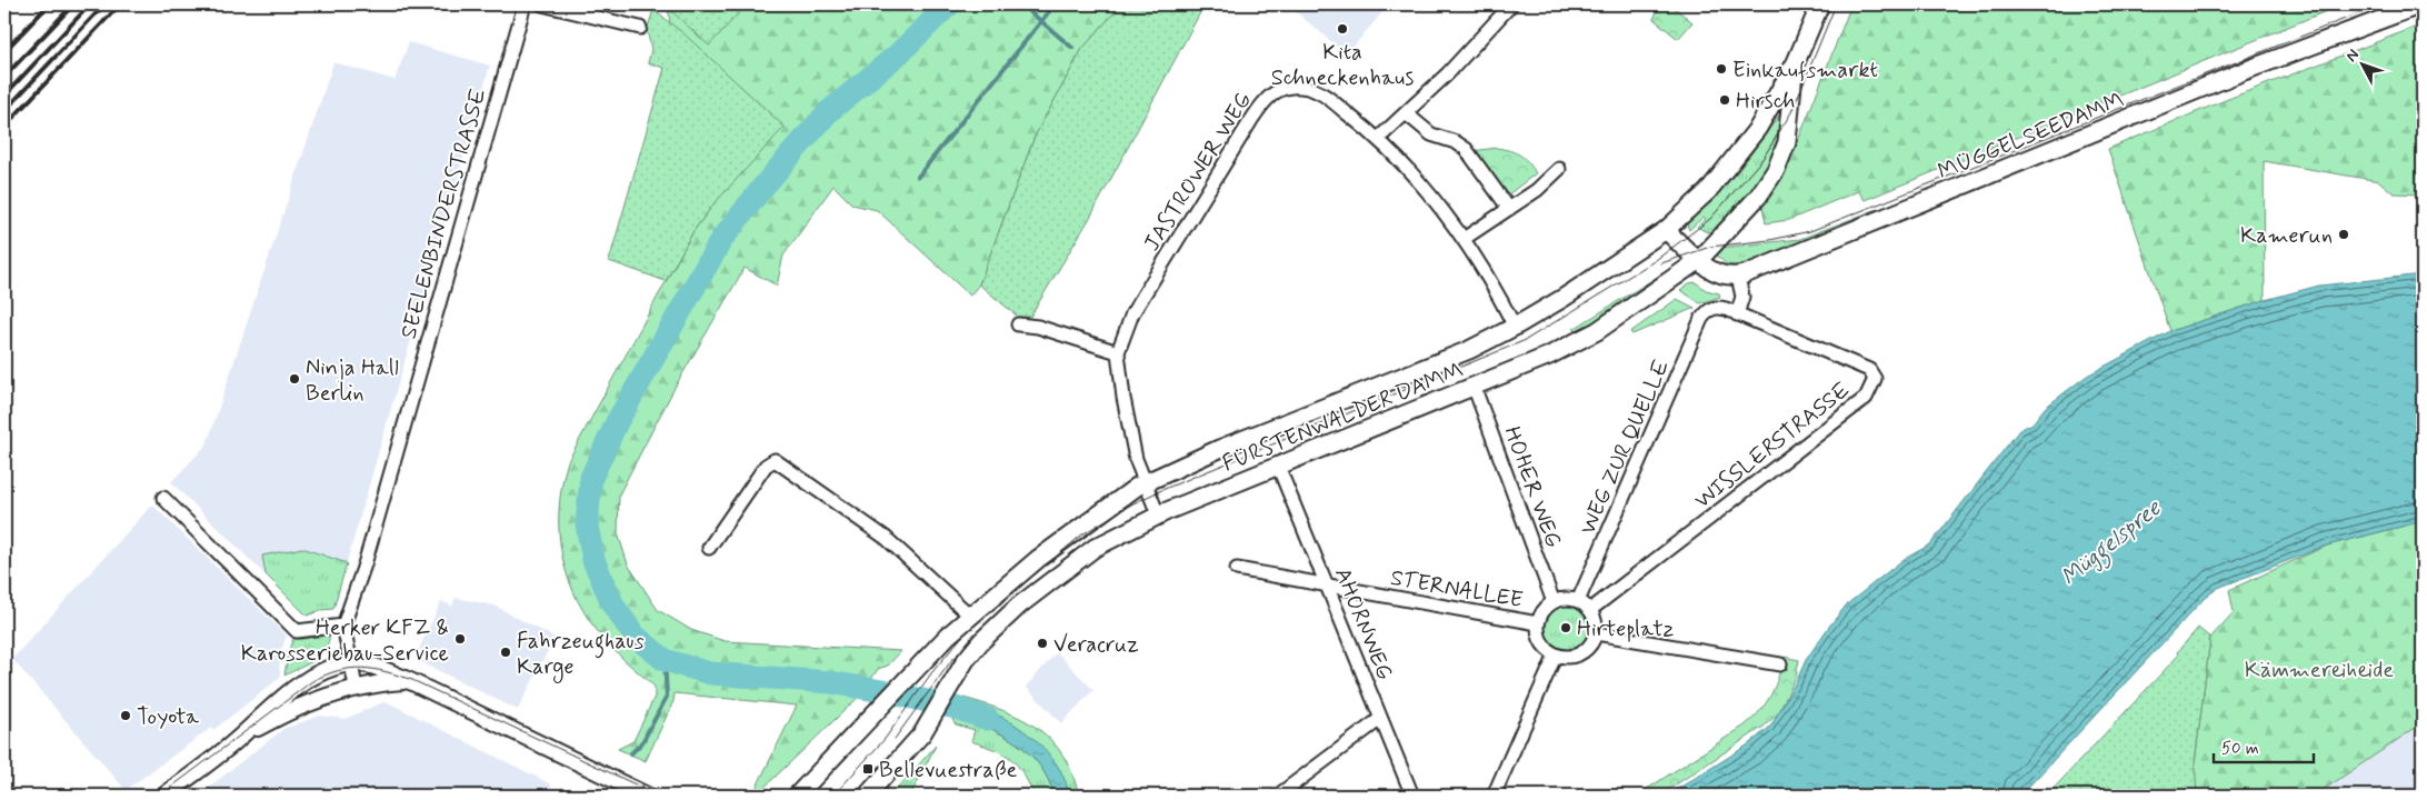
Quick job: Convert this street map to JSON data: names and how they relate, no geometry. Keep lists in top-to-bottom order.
{
  "streets": {
    "main road": ["MÜGGELSEEDAMM", "FÜRSTENWALDER DAMM"],
    "street": [
      "JASTROWER WEG",
      "SEELENBINDERSTRASSE",
      "WISSLERSTRASSE",
      "WEG ZUR QUELLE",
      "HOHER WEG",
      "STERNALLEE",
      "AHORNWEG"
    ]
  },
  "crossings": [
    ["JASTROWER WEG", "FÜRSTENWALDER DAMM"],
    ["FÜRSTENWALDER DAMM", "HOHER WEG"],
    ["FÜRSTENWALDER DAMM", "AHORNWEG"],
    ["WISSLERSTRASSE", "WEG ZUR QUELLE"],
    ["WISSLERSTRASSE", "HOHER WEG"],
    ["WISSLERSTRASSE", "STERNALLEE"],
    ["WEG ZUR QUELLE", "HOHER WEG"],
    ["WEG ZUR QUELLE", "STERNALLEE"],
    ["HOHER WEG", "STERNALLEE"],
    ["STERNALLEE", "AHORNWEG"]
  ],
  "water": ["Müggelspree"],
  "parks": ["Kämmereiheide"],
  "places": {
    "other": [
      "Kita Schneckenhaus",
      "Einkaufsmarkt",
      "Hirsch",
      "Kamerun",
      "Ninja Hall Berlin",
      "Hirteplatz",
      "Herker KFZ & Karosseriebau-Service",
      "Veracruz",
      "Fahrzeughaus Karge",
      "Toyota"
    ],
    "transit": ["Bellevuestraße"]
  },
  "scale_bar": "50 m",
  "north": "top left"
}
